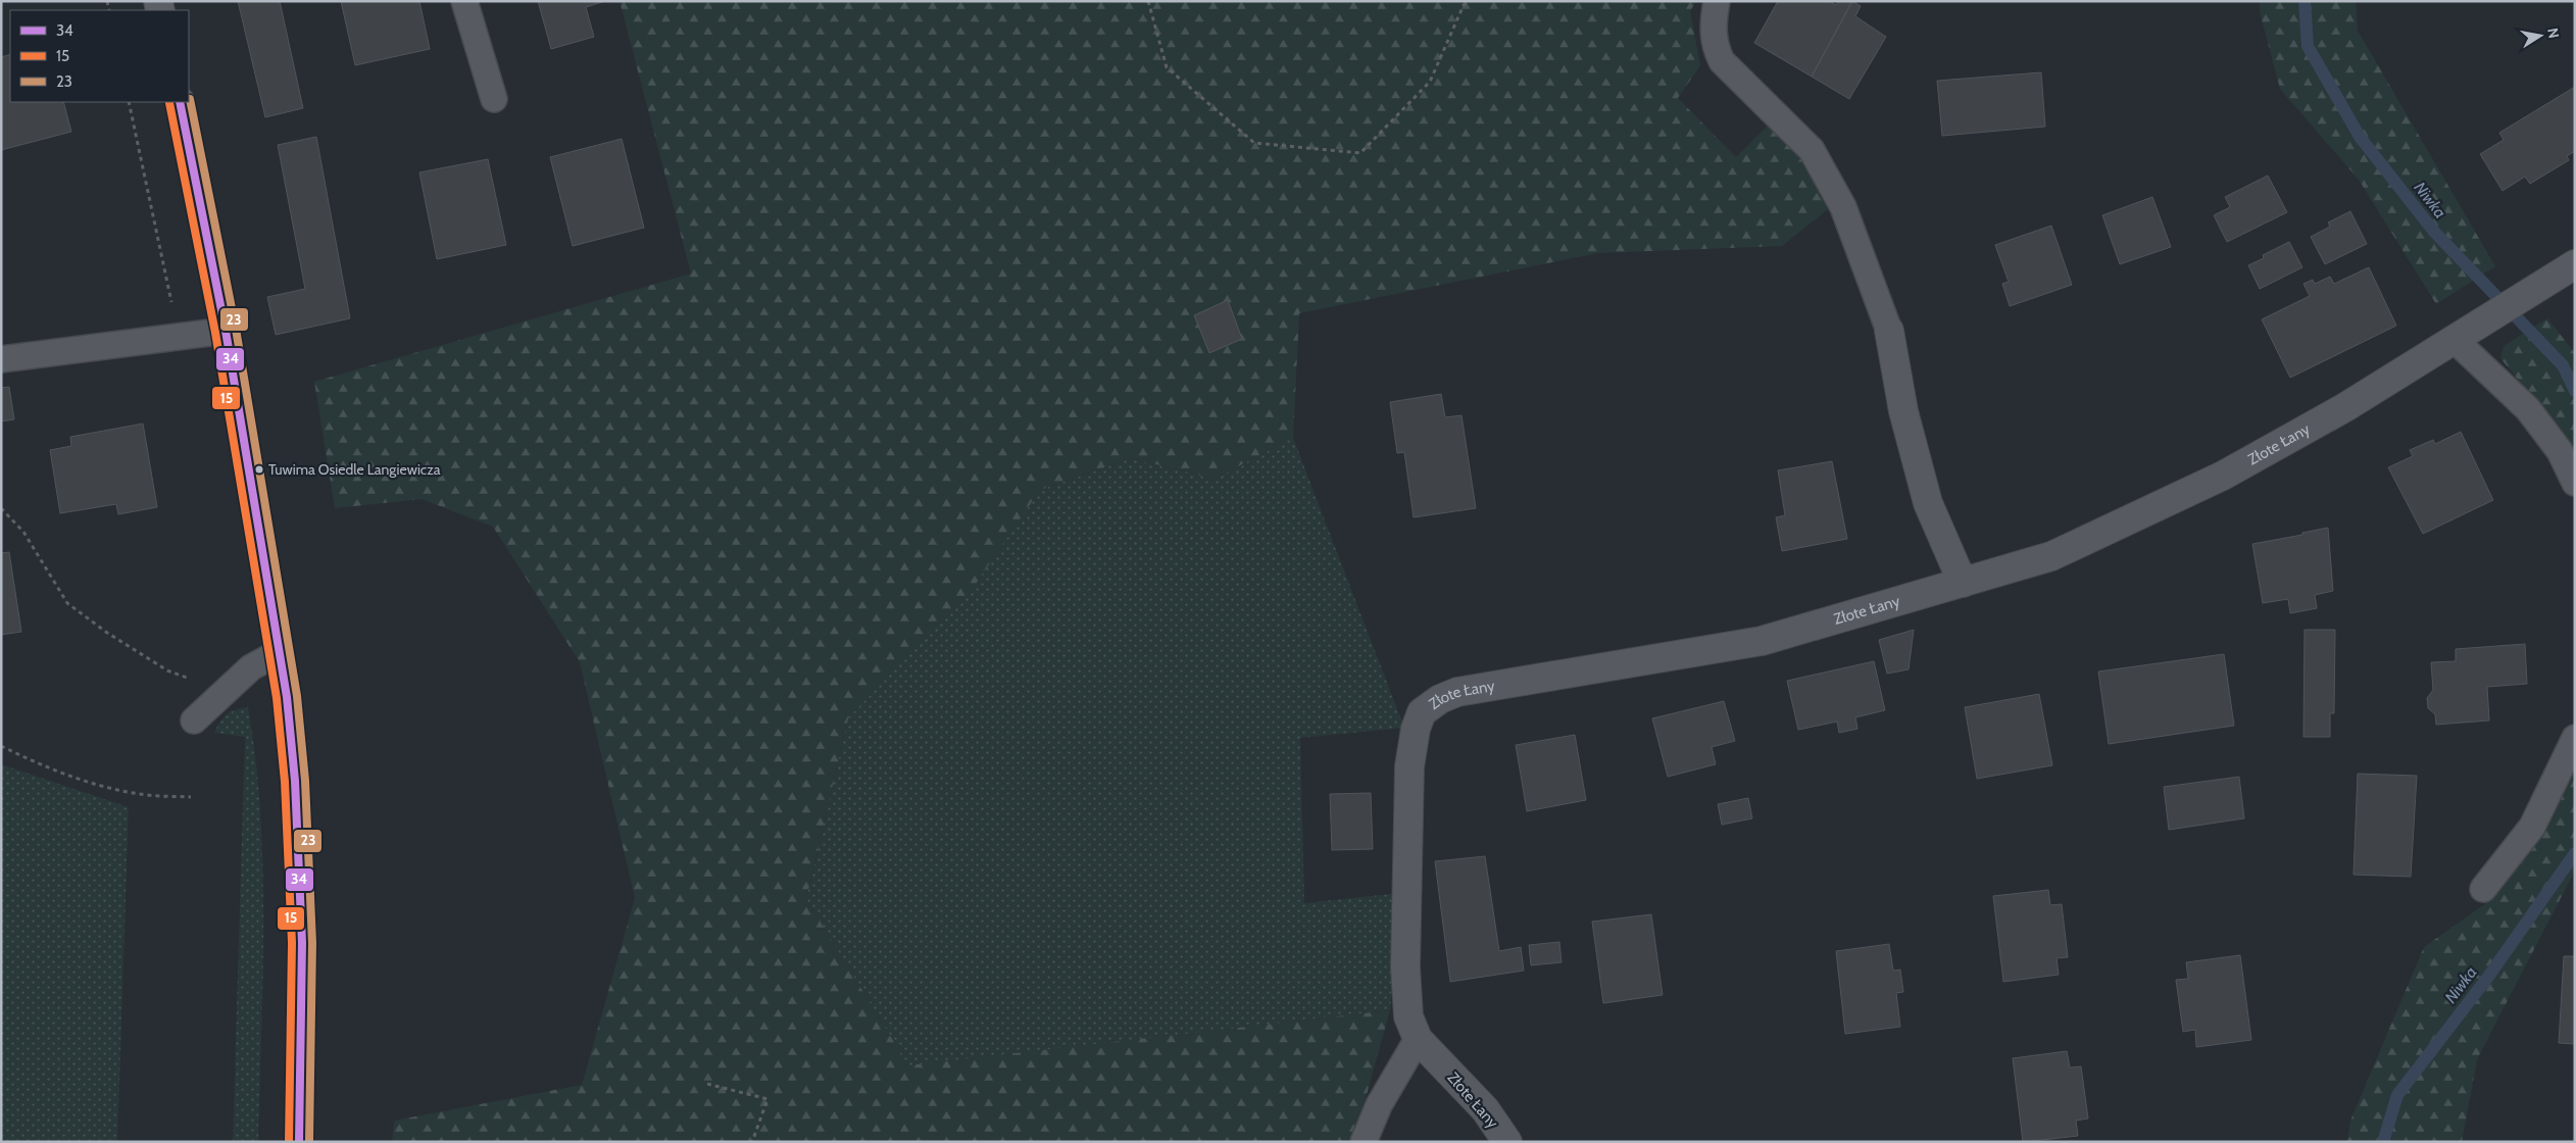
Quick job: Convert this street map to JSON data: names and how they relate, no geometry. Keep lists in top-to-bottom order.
{
  "streets": {
    "street": ["Złote Łany"]
  },
  "water": ["Niwka"],
  "places": ["Tuwima Osiedle Langiewicza"],
  "lines": ["transit line 23", "transit line 34", "transit line 15"],
  "legend": ["34", "15", "23"],
  "north": "right"
}
